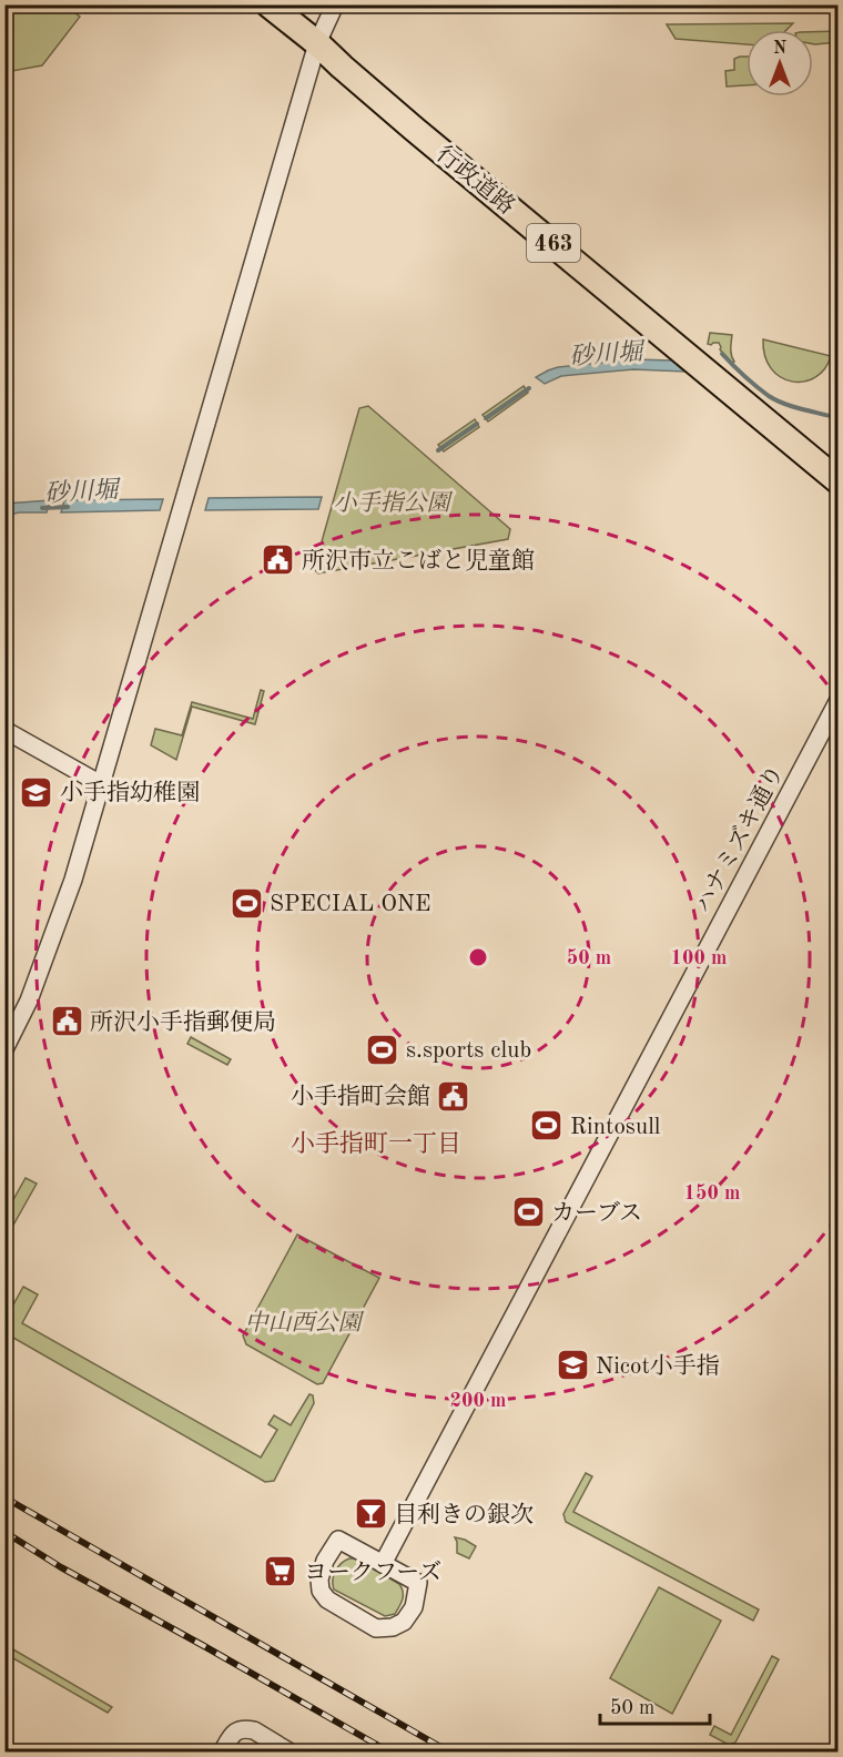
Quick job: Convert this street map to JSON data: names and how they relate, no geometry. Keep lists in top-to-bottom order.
{
  "streets": {
    "highway": ["行政道路", "463"],
    "street": ["ハナミズキ通り"]
  },
  "districts": ["小手指町一丁目"],
  "water": ["砂川堀"],
  "parks": ["小手指公園", "中山西公園"],
  "places": {
    "public building": ["所沢市立こばと児童館", "所沢小手指郵便局", "小手指町会館"],
    "school or university": ["小手指幼稚園", "Nicot小手指"],
    "sports": [
      "SPECIAL ONE",
      "s.sports club",
      "Rintosull",
      "カーブス"
    ],
    "bar": ["目利きの銀次"],
    "supermarket": ["ヨークフーズ"]
  },
  "scale_bar": "50 m",
  "north": "top",
  "rings": [
    "50 m",
    "100 m",
    "150 m",
    "200 m"
  ]
}
